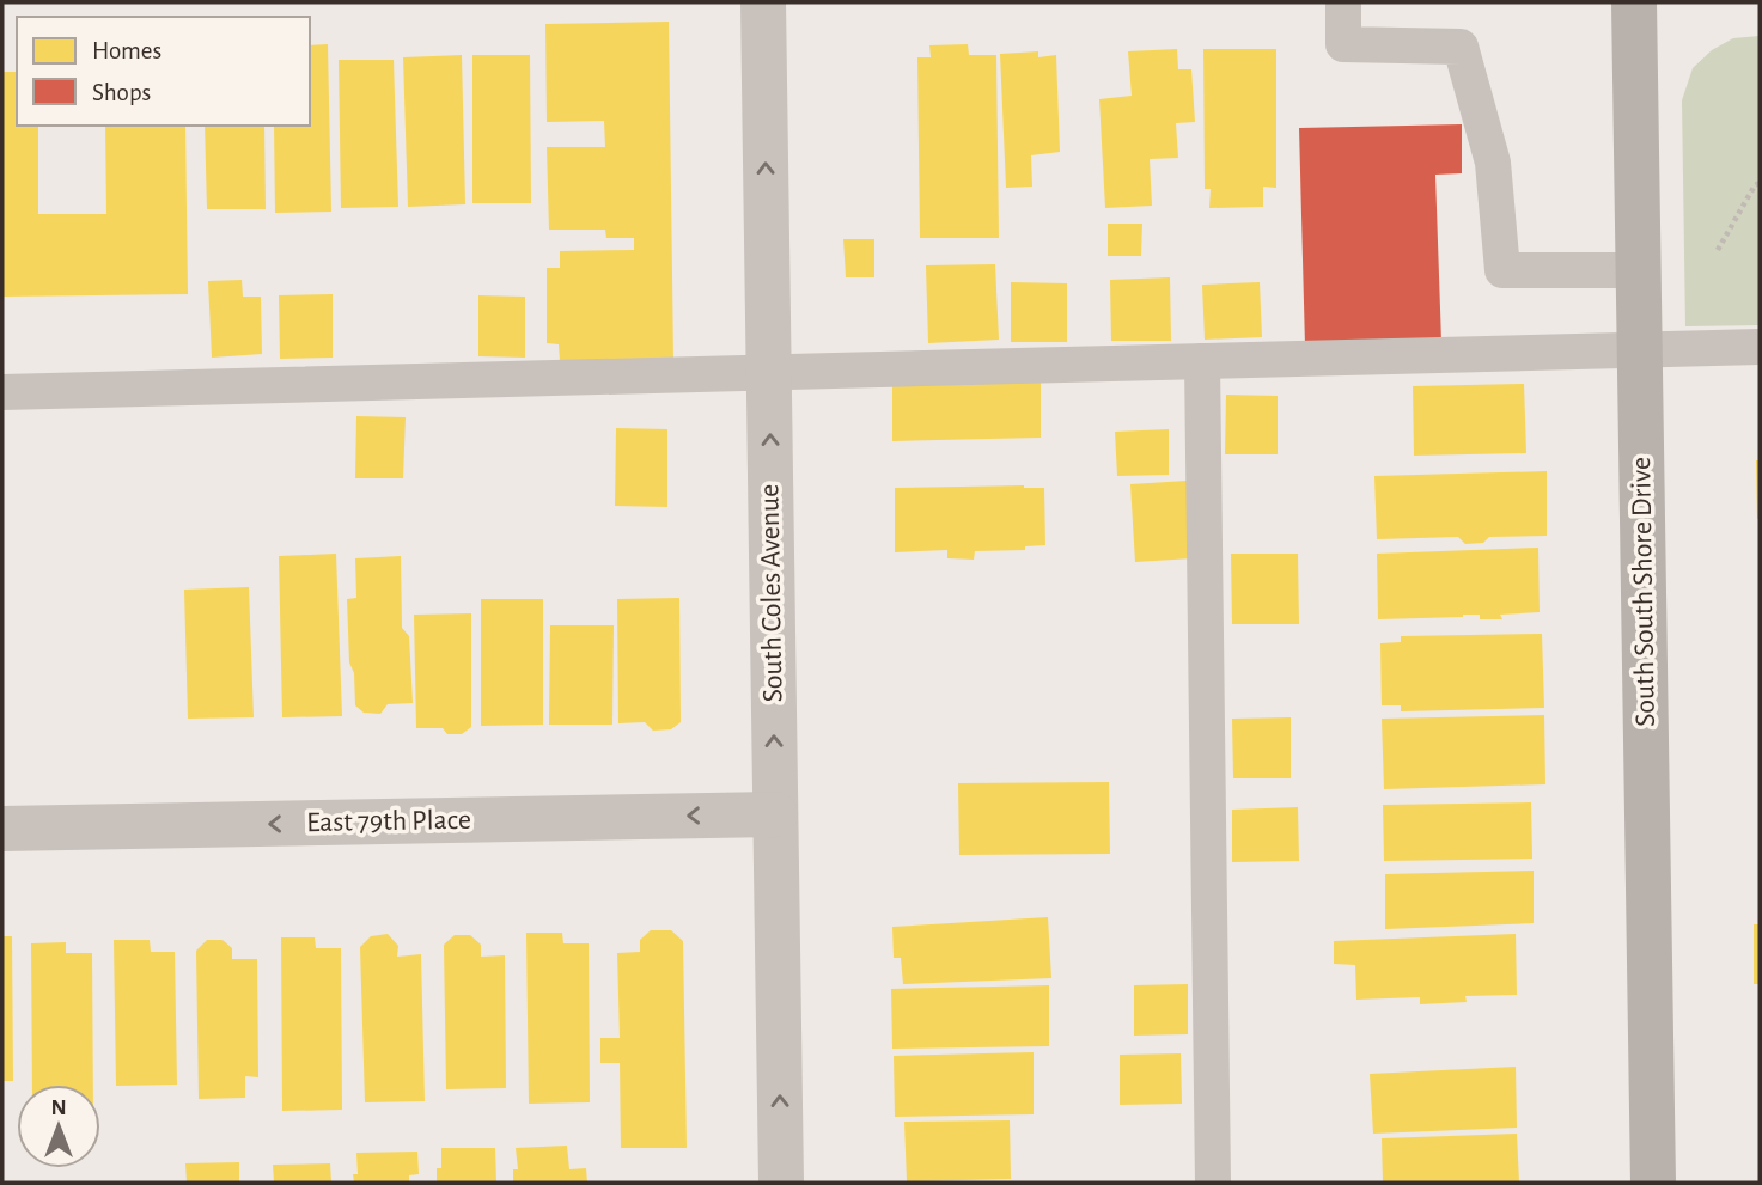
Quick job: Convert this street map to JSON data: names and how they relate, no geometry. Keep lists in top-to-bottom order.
{
  "streets": {
    "street": ["South South Shore Drive", "South Coles Avenue", "East 79th Place"]
  },
  "crossings": [
    ["South Coles Avenue", "East 79th Place"]
  ],
  "one_way": ["South Coles Avenue", "East 79th Place"],
  "legend": ["Homes", "Shops"],
  "north": "top"
}
